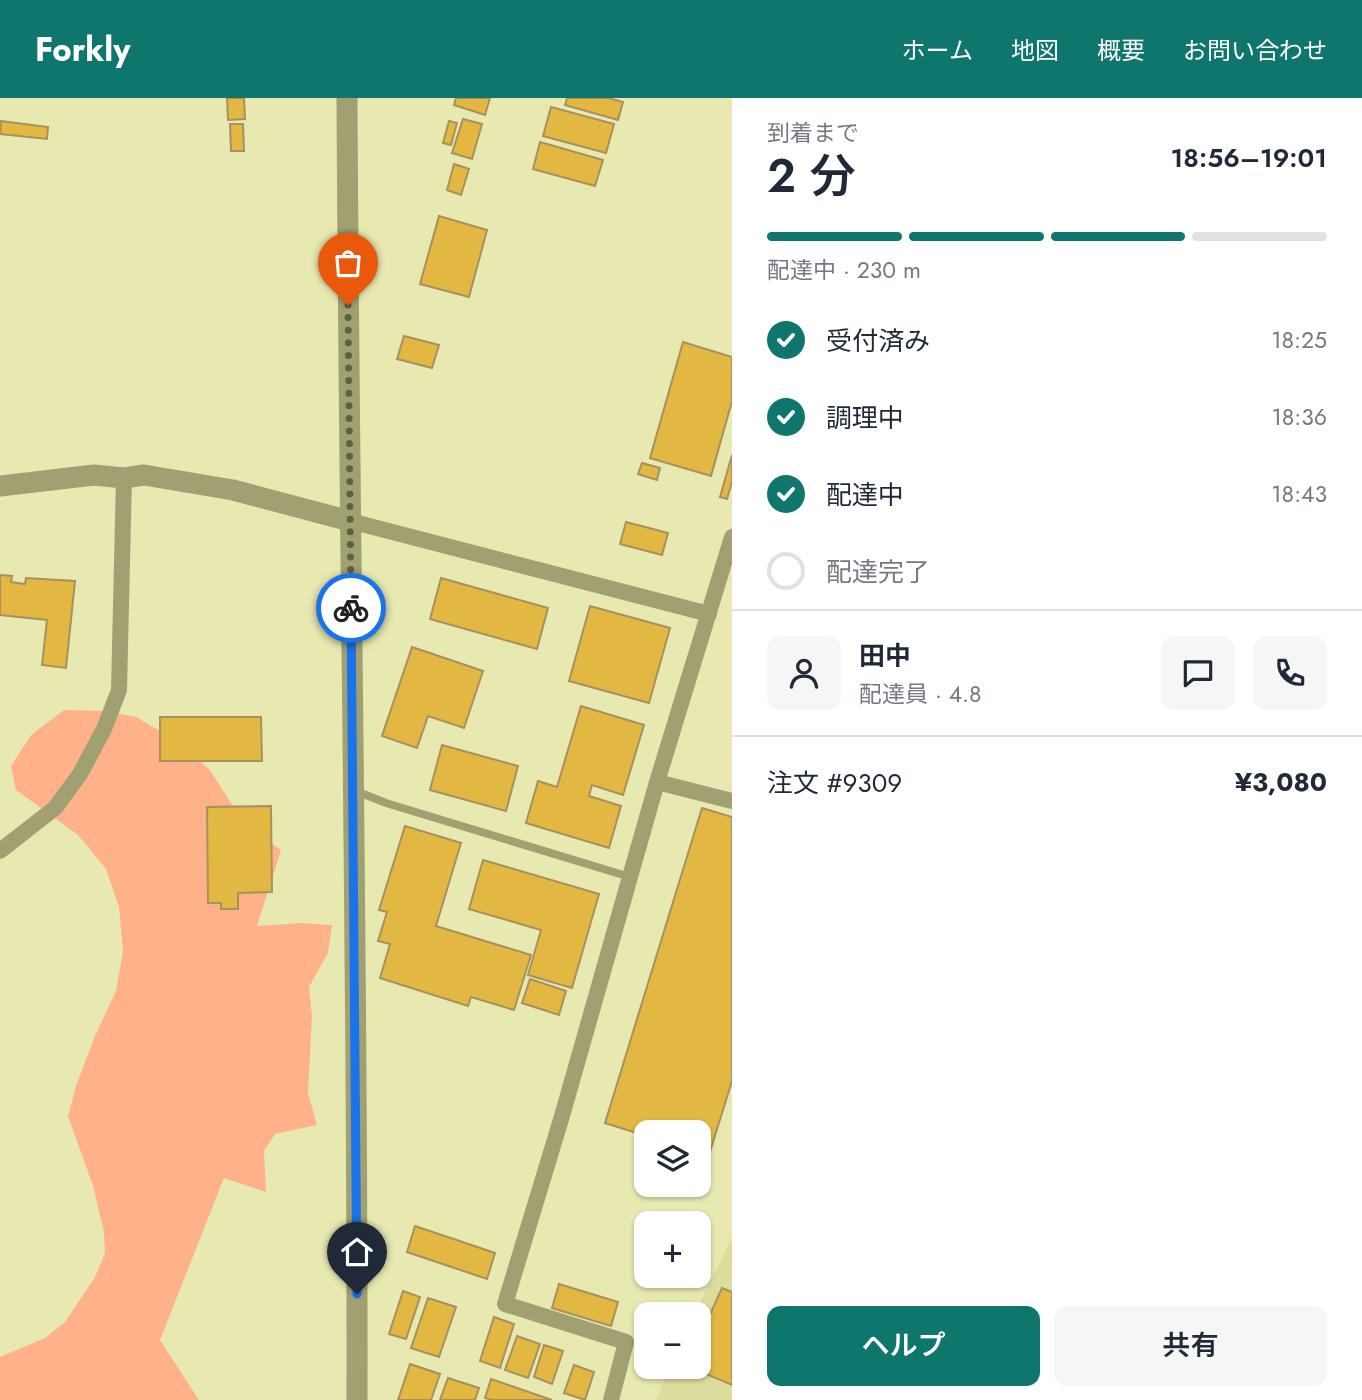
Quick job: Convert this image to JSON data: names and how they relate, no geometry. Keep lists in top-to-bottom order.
{
  "page": {
    "header": "Forkly",
    "nav": [
      "ホーム",
      "地図",
      "概要",
      "お問い合わせ"
    ],
    "heading": ["2 分", "到着まで", "18:56–19:01"],
    "panel": [
      "田中",
      "配達員 · 4.8",
      "注文 #9309",
      "¥3,080"
    ],
    "bar": "配達中 · 230 m",
    "list": [
      ["受付済み", "18:25"],
      ["調理中", "18:36"],
      ["配達中", "18:43"],
      "配達完了"
    ],
    "map_buttons": ["+", "−"],
    "buttons": ["ヘルプ", "共有"]
  }
}
